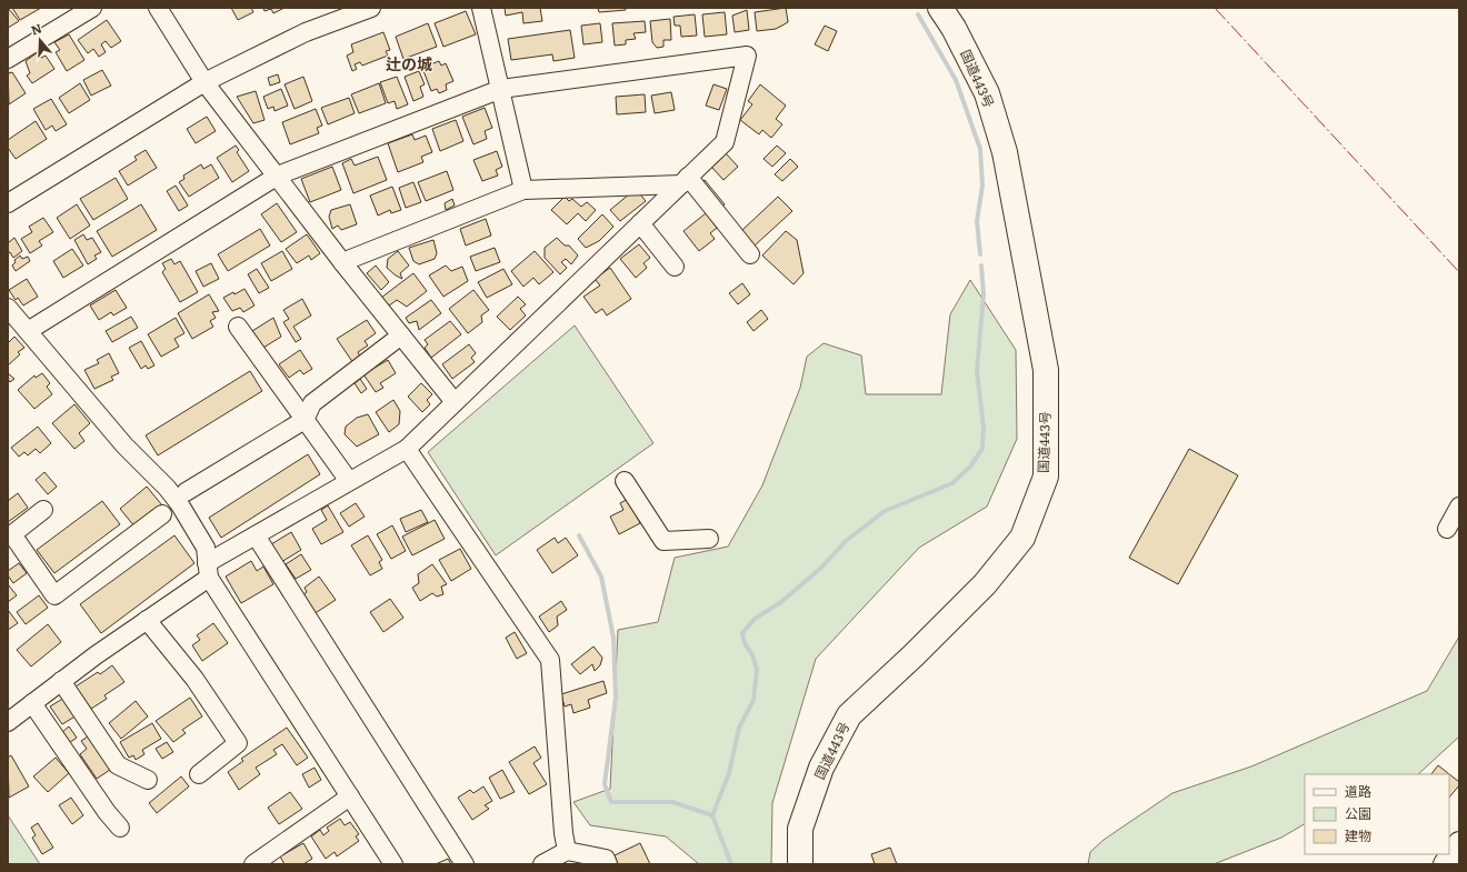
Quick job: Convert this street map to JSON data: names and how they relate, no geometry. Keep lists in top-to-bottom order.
{
  "streets": {
    "highway": ["国道443号"]
  },
  "districts": ["辻の城"],
  "legend": ["道路", "公園", "建物"],
  "north": "top"
}
